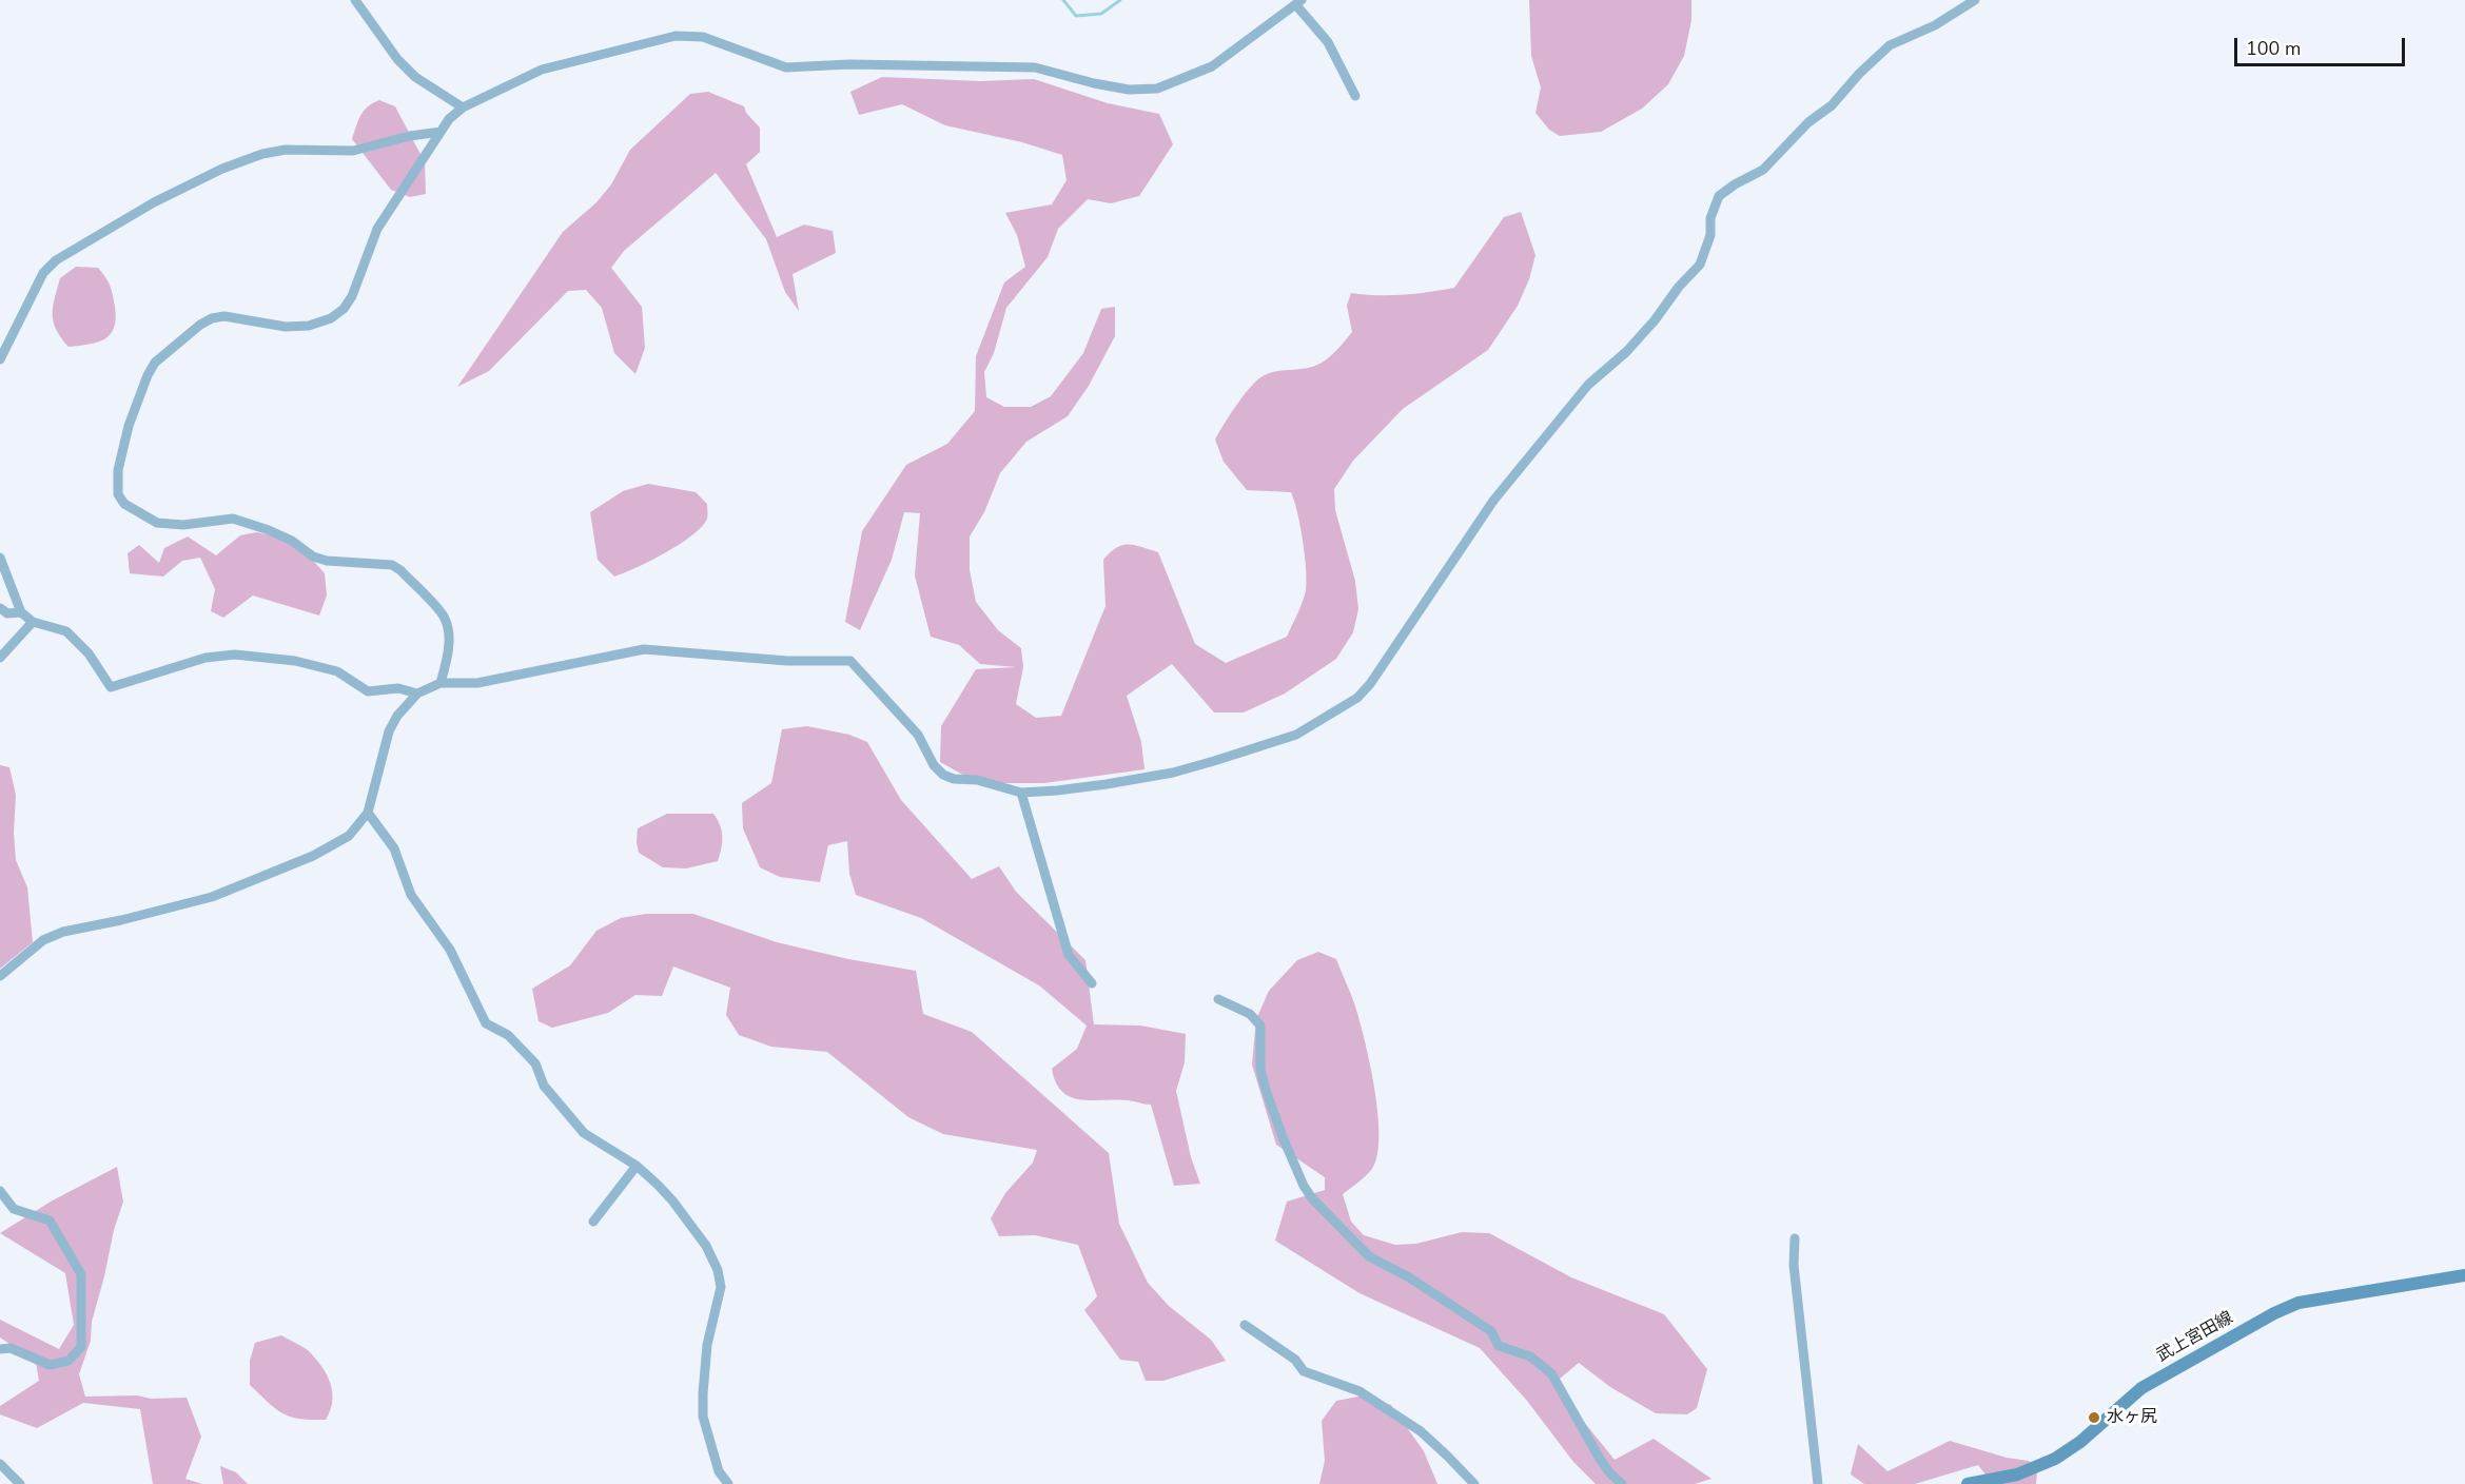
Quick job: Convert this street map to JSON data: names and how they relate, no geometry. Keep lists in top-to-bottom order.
{
  "streets": {
    "main road": ["武上宮田線"]
  },
  "places": ["水ヶ尻"],
  "scale_bar": "100 m"
}
